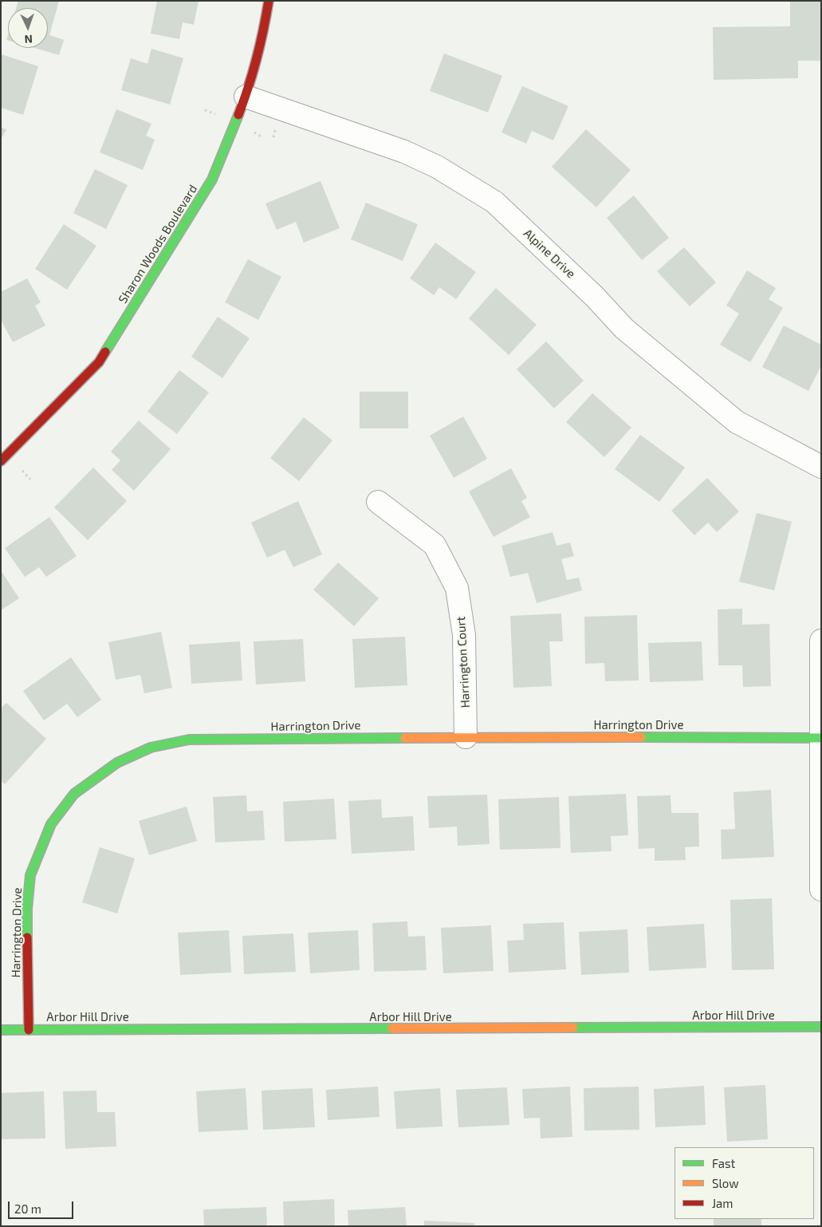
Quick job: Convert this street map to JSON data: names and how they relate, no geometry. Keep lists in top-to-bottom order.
{
  "streets": {
    "street": [
      "Sharon Woods Boulevard",
      "Alpine Drive",
      "Harrington Court",
      "Harrington Drive",
      "Arbor Hill Drive"
    ]
  },
  "crossings": [
    ["Sharon Woods Boulevard", "Alpine Drive"],
    ["Harrington Court", "Harrington Drive"],
    ["Harrington Drive", "Arbor Hill Drive"]
  ],
  "legend": ["Fast", "Slow", "Jam"],
  "scale_bar": "20 m",
  "north": "bottom"
}
